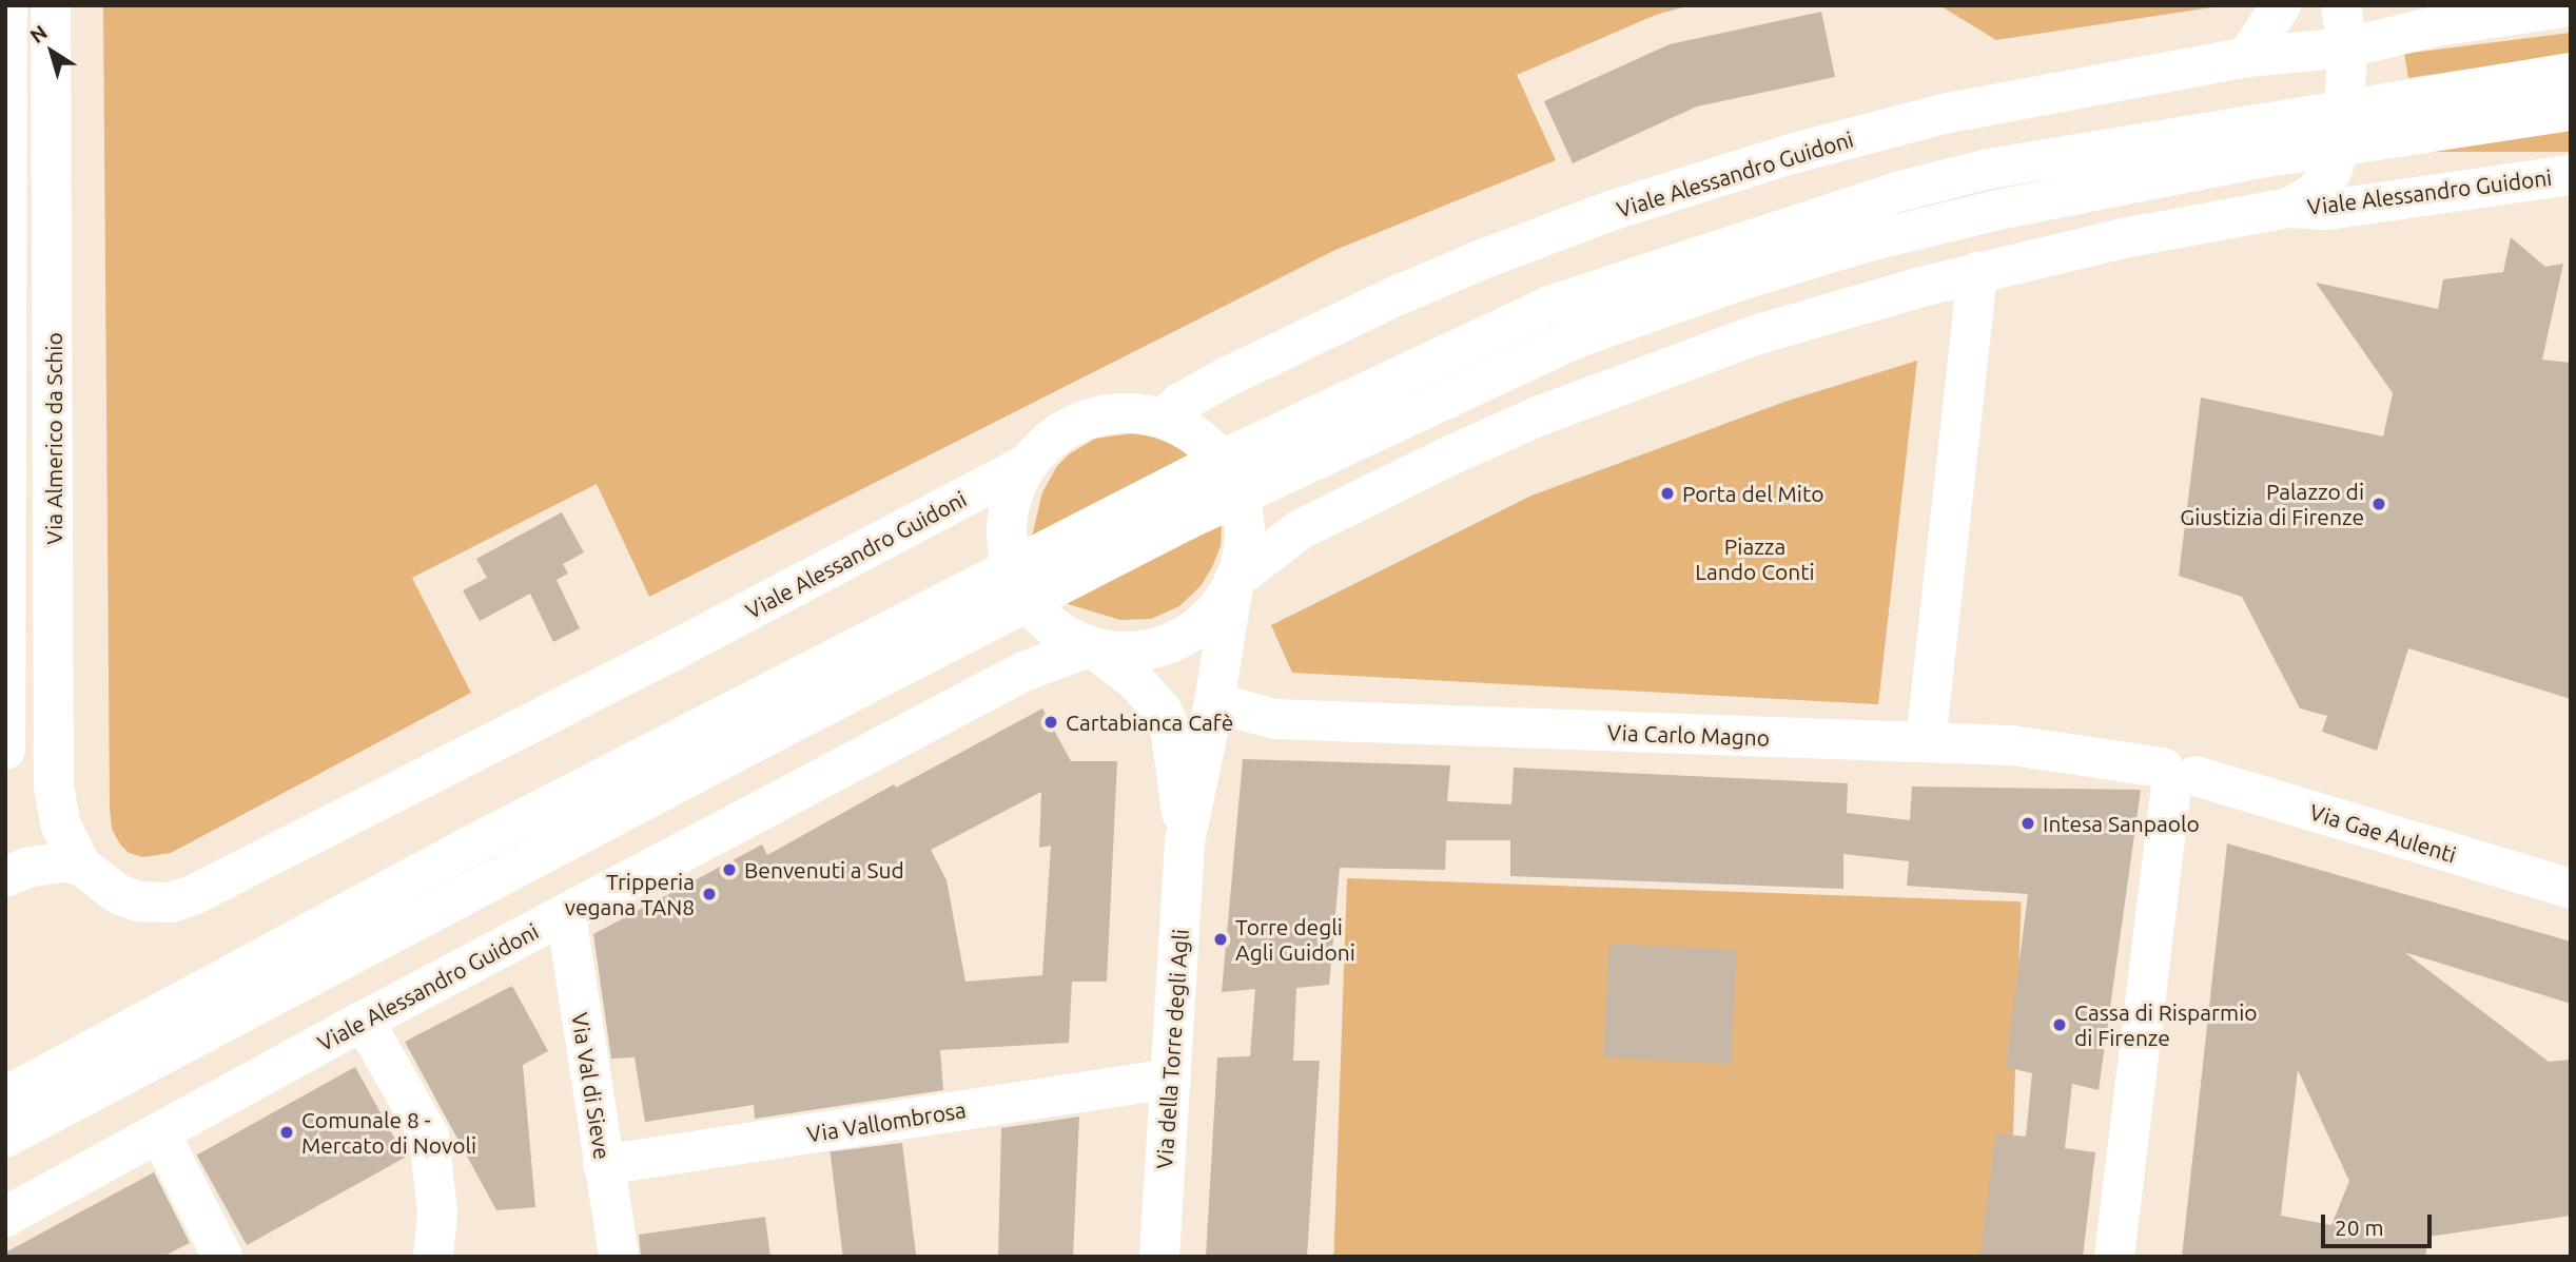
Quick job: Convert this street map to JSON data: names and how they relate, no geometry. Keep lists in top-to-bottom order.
{
  "streets": {
    "street": [
      "Viale Alessandro Guidoni",
      "Via Almerico da Schio",
      "Via Carlo Magno",
      "Via Gae Aulenti",
      "Via della Torre degli Agli",
      "Via Val di Sieve",
      "Via Vallombrosa"
    ]
  },
  "crossings": [
    ["Viale Alessandro Guidoni", "Via Almerico da Schio"],
    ["Viale Alessandro Guidoni", "Via della Torre degli Agli"],
    ["Viale Alessandro Guidoni", "Via Val di Sieve"],
    ["Via Carlo Magno", "Via Gae Aulenti"],
    ["Via Carlo Magno", "Via della Torre degli Agli"],
    ["Via della Torre degli Agli", "Via Vallombrosa"],
    ["Via Val di Sieve", "Via Vallombrosa"]
  ],
  "parks": ["Piazza Lando Conti"],
  "places": [
    "Porta del Mito",
    "Palazzo di Giustizia di Firenze",
    "Cartabianca Cafè",
    "Intesa Sanpaolo",
    "Benvenuti a Sud",
    "Tripperia vegana TAN8",
    "Torre degli Agli Guidoni",
    "Cassa di Risparmio di Firenze",
    "Comunale 8 - Mercato di Novoli"
  ],
  "scale_bar": "20 m",
  "north": "top left"
}
